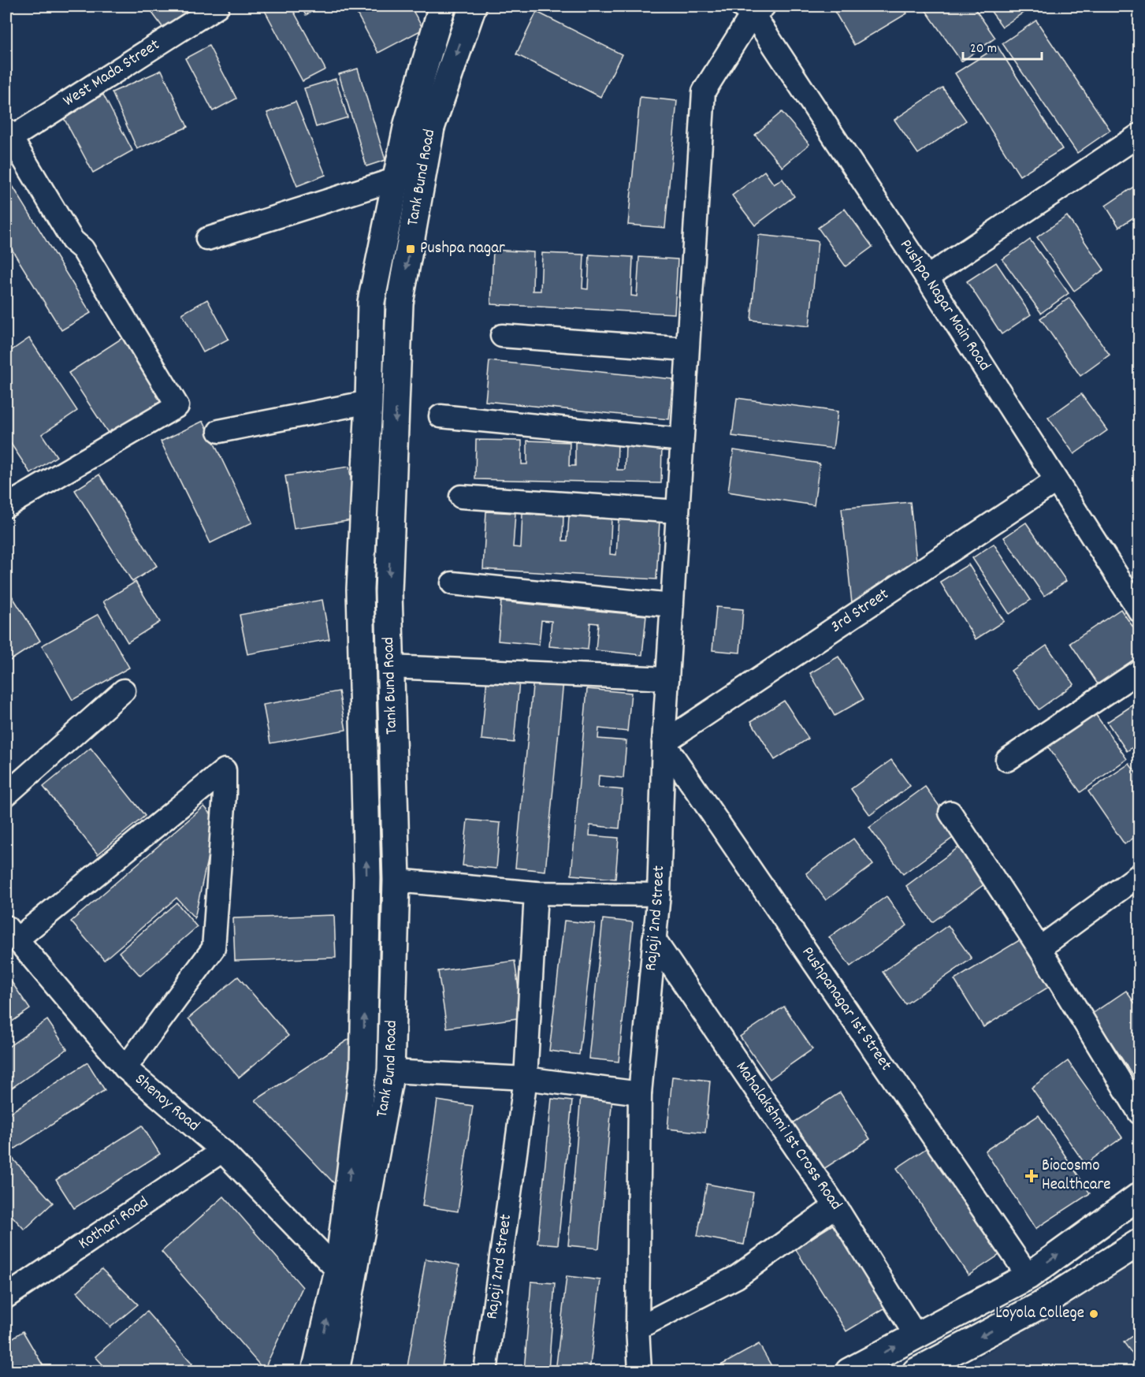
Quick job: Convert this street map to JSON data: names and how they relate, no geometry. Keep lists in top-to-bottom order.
{
  "streets": {
    "main road": ["Tank Bund Road"],
    "street": [
      "West Mada Street",
      "Pushpa Nagar Main Road",
      "3rd Street",
      "Rajaji 2nd Street",
      "Pushpanagar 1st Street",
      "Shenoy Road",
      "Mahalakshmi 1st Cross Road",
      "Kothari Road"
    ]
  },
  "crossings": [
    ["Tank Bund Road", "Shenoy Road"],
    ["Pushpa Nagar Main Road", "3rd Street"],
    ["Pushpa Nagar Main Road", "Rajaji 2nd Street"],
    ["3rd Street", "Rajaji 2nd Street"],
    ["3rd Street", "Pushpanagar 1st Street"],
    ["Rajaji 2nd Street", "Pushpanagar 1st Street"],
    ["Rajaji 2nd Street", "Mahalakshmi 1st Cross Road"],
    ["Shenoy Road", "Kothari Road"]
  ],
  "places": {
    "transit": ["Pushpa nagar"],
    "health": ["Biocosmo Healthcare"],
    "other": ["Loyola College"]
  },
  "scale_bar": "20 m"
}
